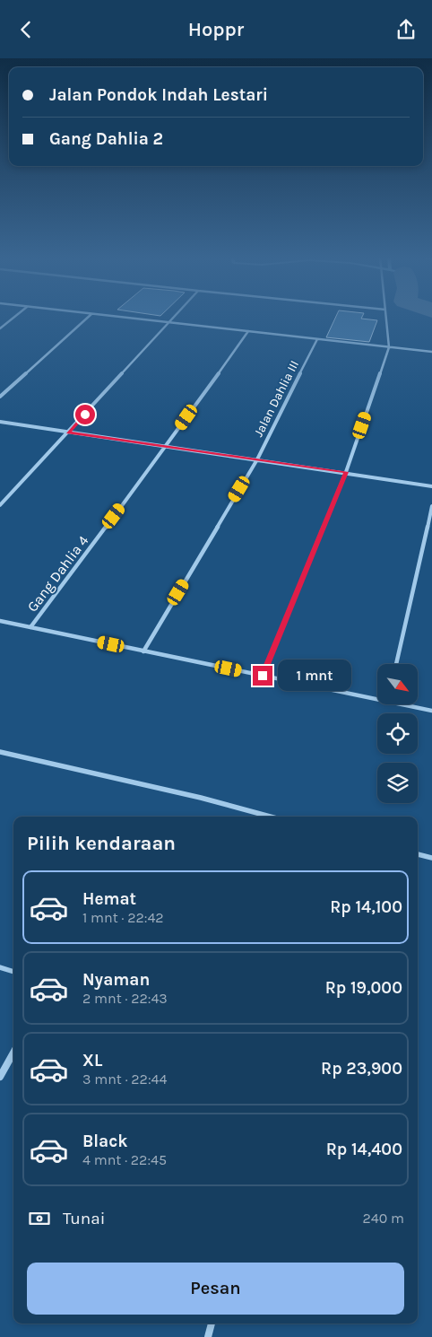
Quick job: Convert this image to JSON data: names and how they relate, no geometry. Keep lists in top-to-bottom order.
{
  "streets": {
    "street": ["Jalan Dahlia III", "Gang Dahlia 4"]
  },
  "north": "bottom right",
  "page": {
    "header": "Hoppr",
    "banner": ["Jalan Pondok Indah Lestari", "Gang Dahlia 2"],
    "bubble": "1 mnt",
    "heading": "Pilih kendaraan",
    "list": [
      {
        "name": "Hemat",
        "note": "1 mnt · 22:42",
        "value": "Rp 14,100"
      },
      {
        "name": "Nyaman",
        "note": "2 mnt · 22:43",
        "value": "Rp 19,000"
      },
      {
        "name": "XL",
        "note": "3 mnt · 22:44",
        "value": "Rp 23,900"
      },
      {
        "name": "Black",
        "note": "4 mnt · 22:45",
        "value": "Rp 14,400"
      }
    ],
    "pay": ["Tunai", "240 m"],
    "buttons": "Pesan"
  }
}
